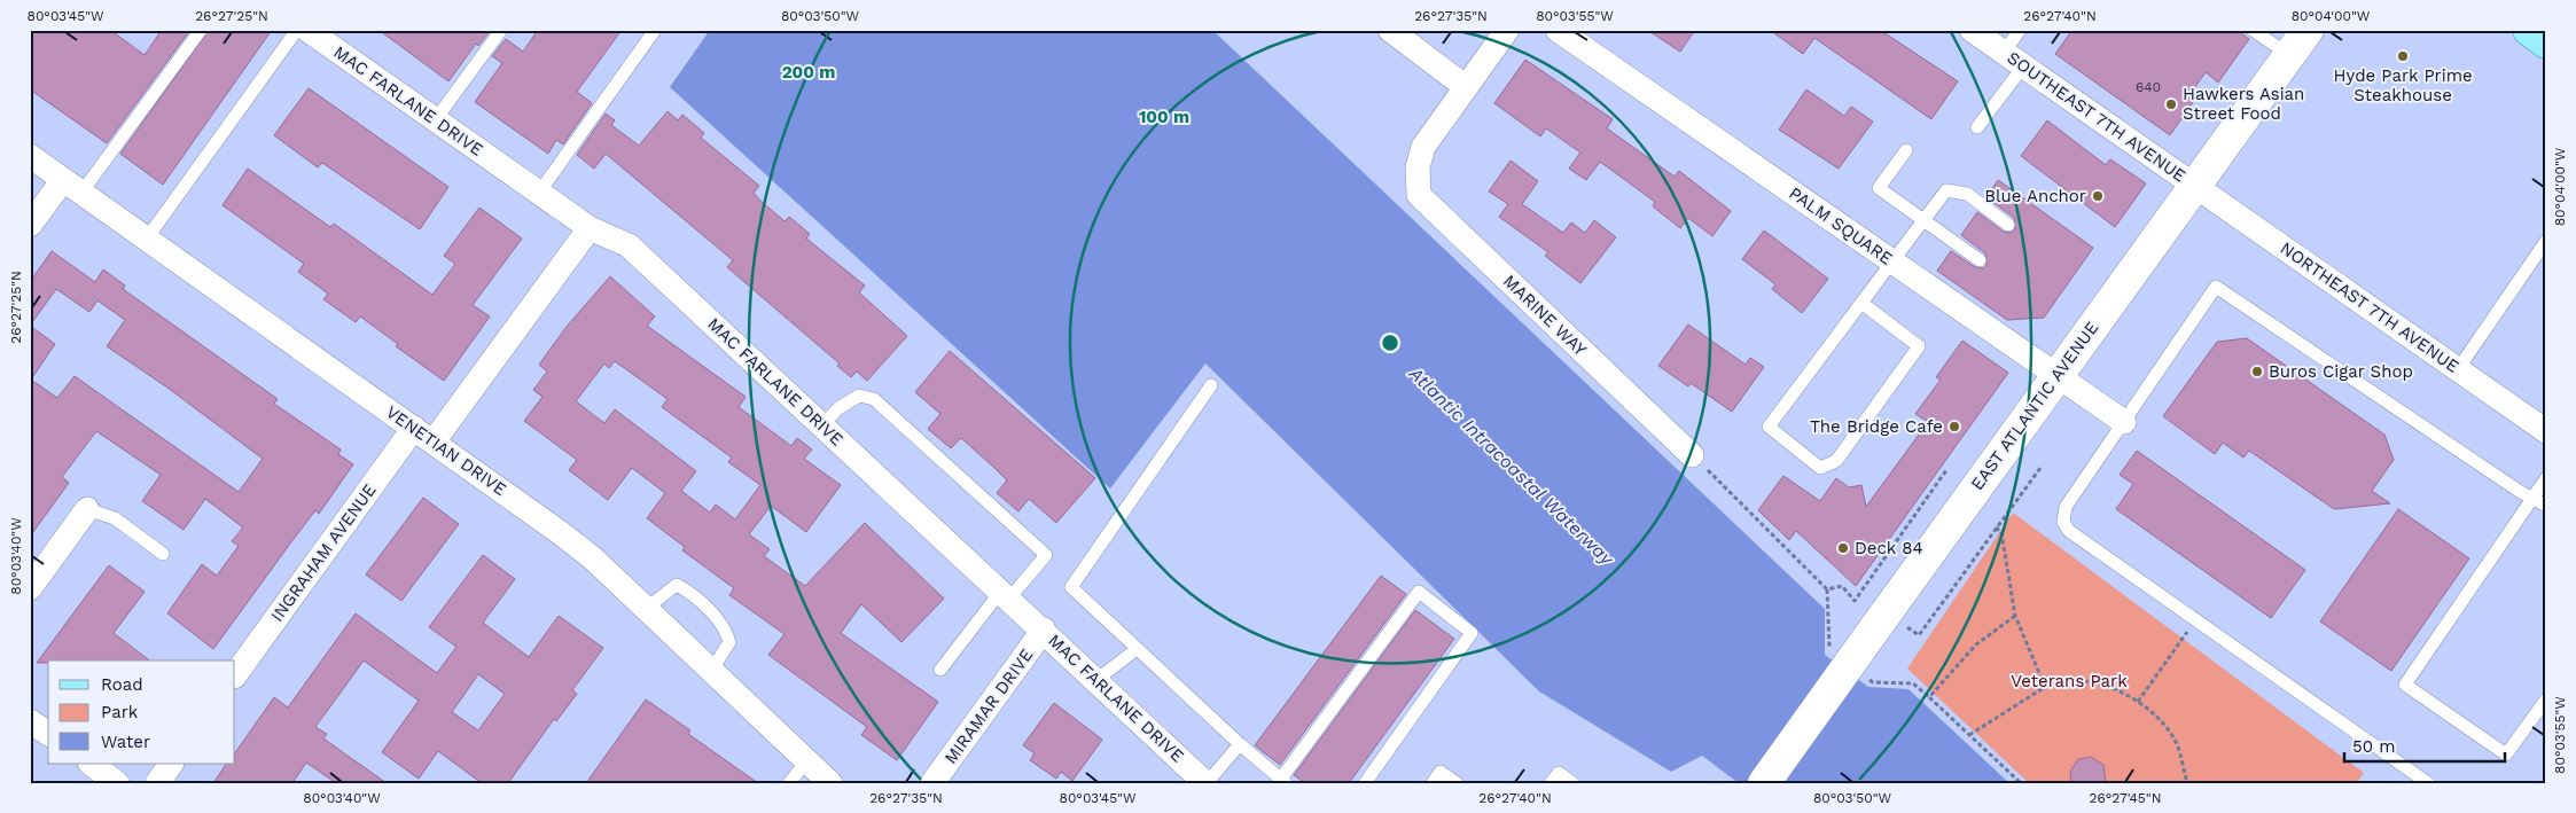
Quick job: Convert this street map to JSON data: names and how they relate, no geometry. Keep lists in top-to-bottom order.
{
  "streets": {
    "main road": ["EAST ATLANTIC AVENUE"],
    "street": [
      "MAC FARLANE DRIVE",
      "SOUTHEAST 7TH AVENUE",
      "PALM SQUARE",
      "NORTHEAST 7TH AVENUE",
      "MARINE WAY",
      "VENETIAN DRIVE",
      "INGRAHAM AVENUE",
      "MIRAMAR DRIVE"
    ]
  },
  "crossings": [
    ["MAC FARLANE DRIVE", "MIRAMAR DRIVE"],
    ["SOUTHEAST 7TH AVENUE", "NORTHEAST 7TH AVENUE"],
    ["SOUTHEAST 7TH AVENUE", "EAST ATLANTIC AVENUE"],
    ["PALM SQUARE", "EAST ATLANTIC AVENUE"],
    ["NORTHEAST 7TH AVENUE", "EAST ATLANTIC AVENUE"],
    ["VENETIAN DRIVE", "INGRAHAM AVENUE"]
  ],
  "water": ["Atlantic Intracoastal Waterway"],
  "parks": ["Veterans Park"],
  "places": [
    "Hyde Park Prime Steakhouse",
    "Hawkers Asian Street Food",
    "Blue Anchor",
    "Buros Cigar Shop",
    "The Bridge Cafe",
    "Deck 84"
  ],
  "house_numbers": ["640"],
  "legend": ["Road", "Park", "Water"],
  "scale_bar": "50 m",
  "coordinates": [
    "80°03'45\"W",
    "26°27'25\"N",
    "80°03'50\"W",
    "26°27'35\"N",
    "80°03'55\"W",
    "26°27'40\"N",
    "80°04'00\"W",
    "80°03'40\"W",
    "26°27'45\"N"
  ],
  "rings": ["200 m", "100 m"]
}
